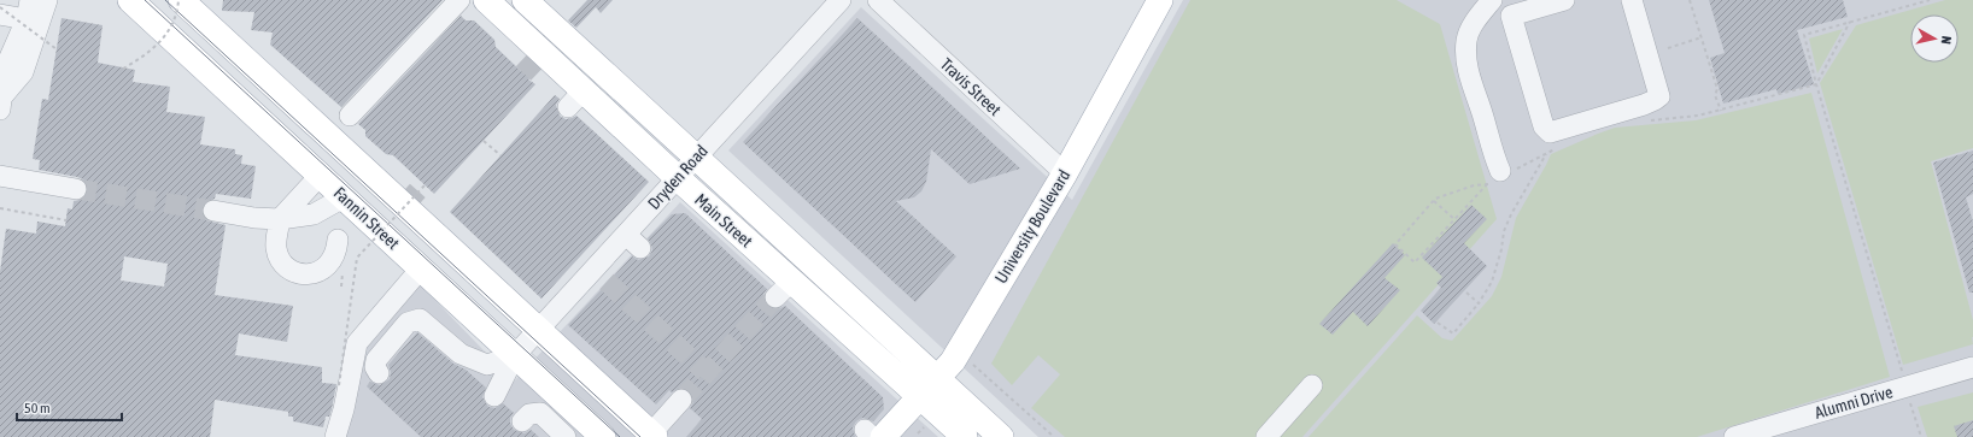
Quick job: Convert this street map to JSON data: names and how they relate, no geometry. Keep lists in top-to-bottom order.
{
  "streets": {
    "main road": ["Fannin Street", "Main Street", "University Boulevard"],
    "street": ["Travis Street", "Dryden Road", "Alumni Drive"]
  },
  "crossings": [
    ["Travis Street", "University Boulevard"],
    ["Dryden Road", "Fannin Street"],
    ["Dryden Road", "Main Street"],
    ["Main Street", "University Boulevard"]
  ],
  "scale_bar": "50 m",
  "north": "right"
}
